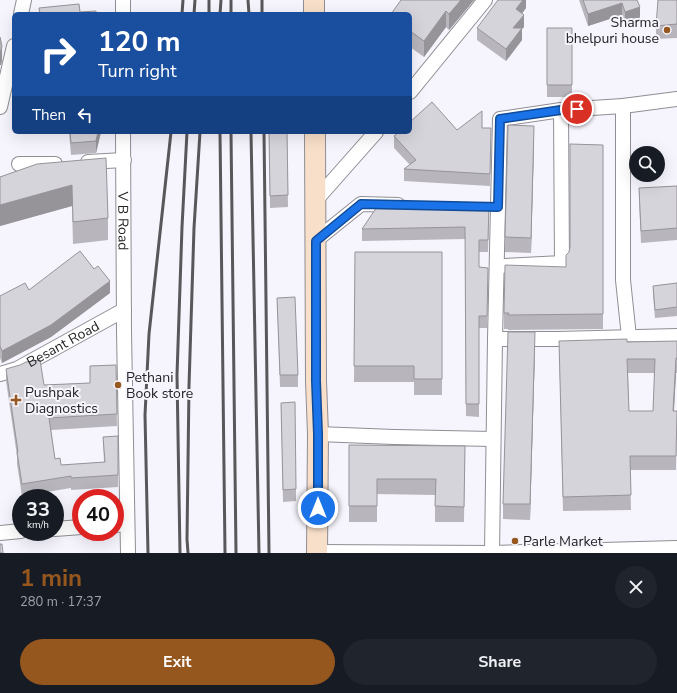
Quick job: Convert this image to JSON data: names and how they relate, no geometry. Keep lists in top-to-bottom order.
{
  "streets": {
    "street": ["V B Road", "Besant Road"]
  },
  "crossings": [
    ["V B Road", "Besant Road"]
  ],
  "places": {
    "other": ["Sharma bhelpuri house", "Pethani Book store", "Parle Market"],
    "health": ["Pushpak Diagnostics"]
  },
  "page": {
    "turn": ["120 m", "Turn right"],
    "then": "Then",
    "speed": "33 km/h",
    "limit": "40",
    "heading": ["1 min", "280 m · 17:37"],
    "buttons": ["Exit", "Share"]
  }
}
